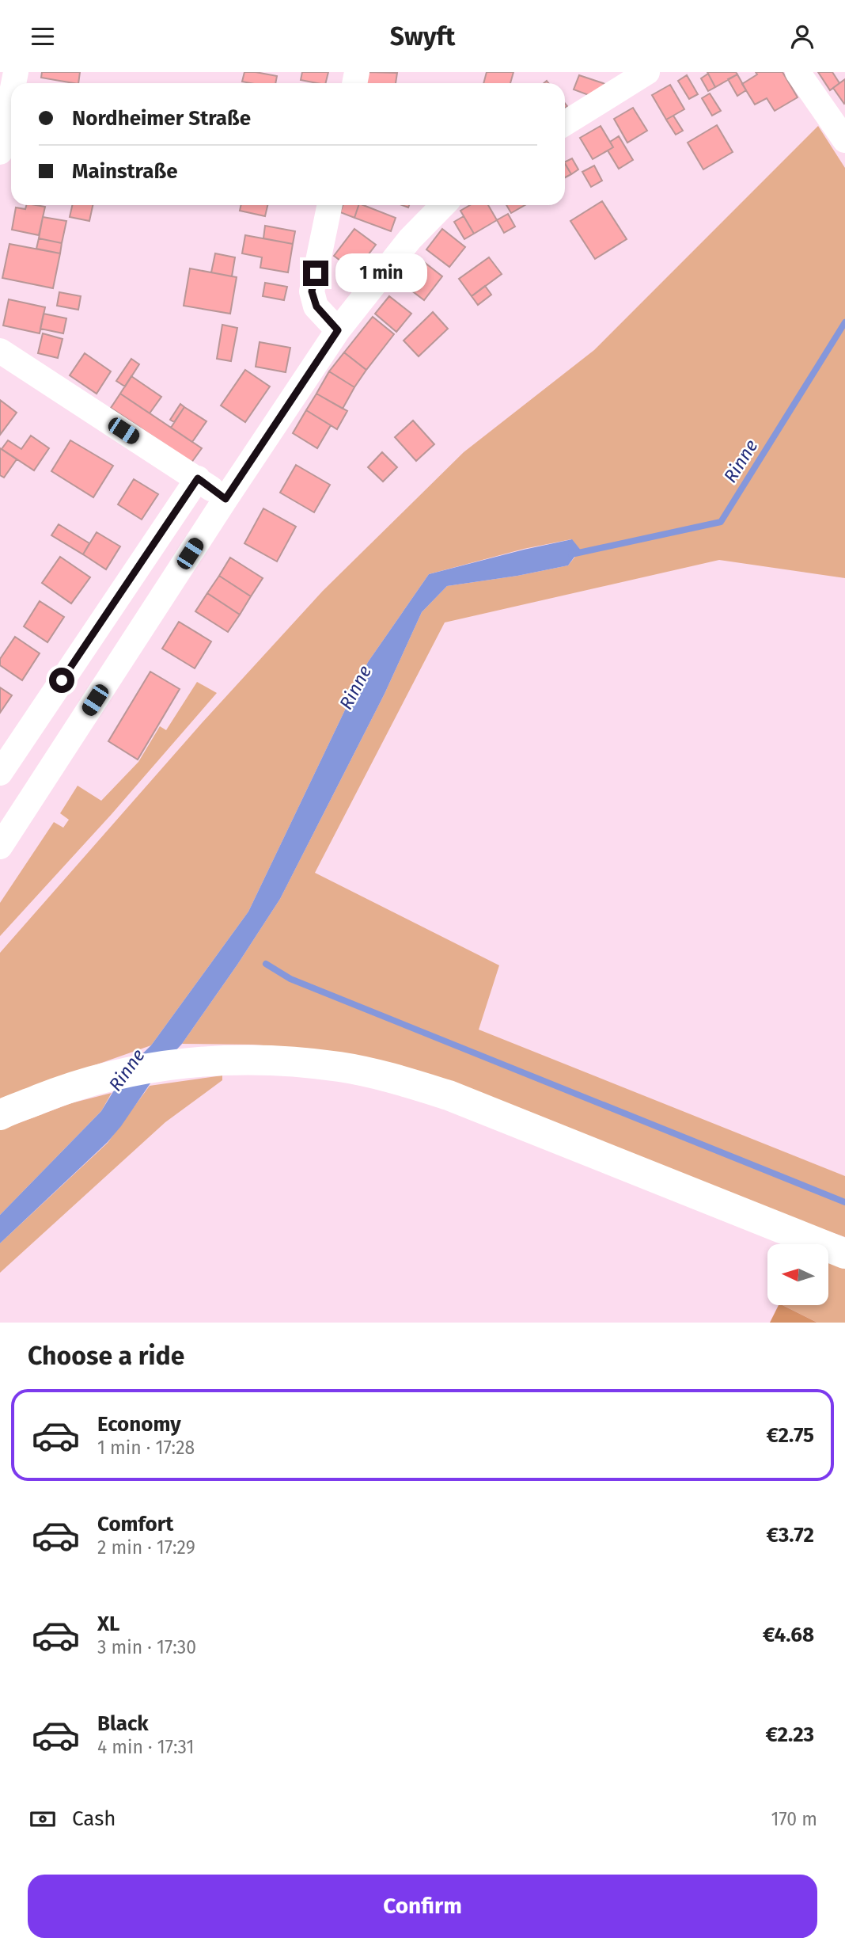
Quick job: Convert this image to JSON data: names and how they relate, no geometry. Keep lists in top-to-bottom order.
{
  "water": ["Rinne"],
  "north": "left",
  "page": {
    "header": "Swyft",
    "banner": ["Nordheimer Straße", "Mainstraße"],
    "bubble": "1 min",
    "heading": "Choose a ride",
    "list": [
      {
        "name": "Economy",
        "note": "1 min · 17:28",
        "value": "€2.75"
      },
      {
        "name": "Comfort",
        "note": "2 min · 17:29",
        "value": "€3.72"
      },
      {
        "name": "XL",
        "note": "3 min · 17:30",
        "value": "€4.68"
      },
      {
        "name": "Black",
        "note": "4 min · 17:31",
        "value": "€2.23"
      }
    ],
    "pay": ["Cash", "170 m"],
    "buttons": "Confirm"
  }
}
